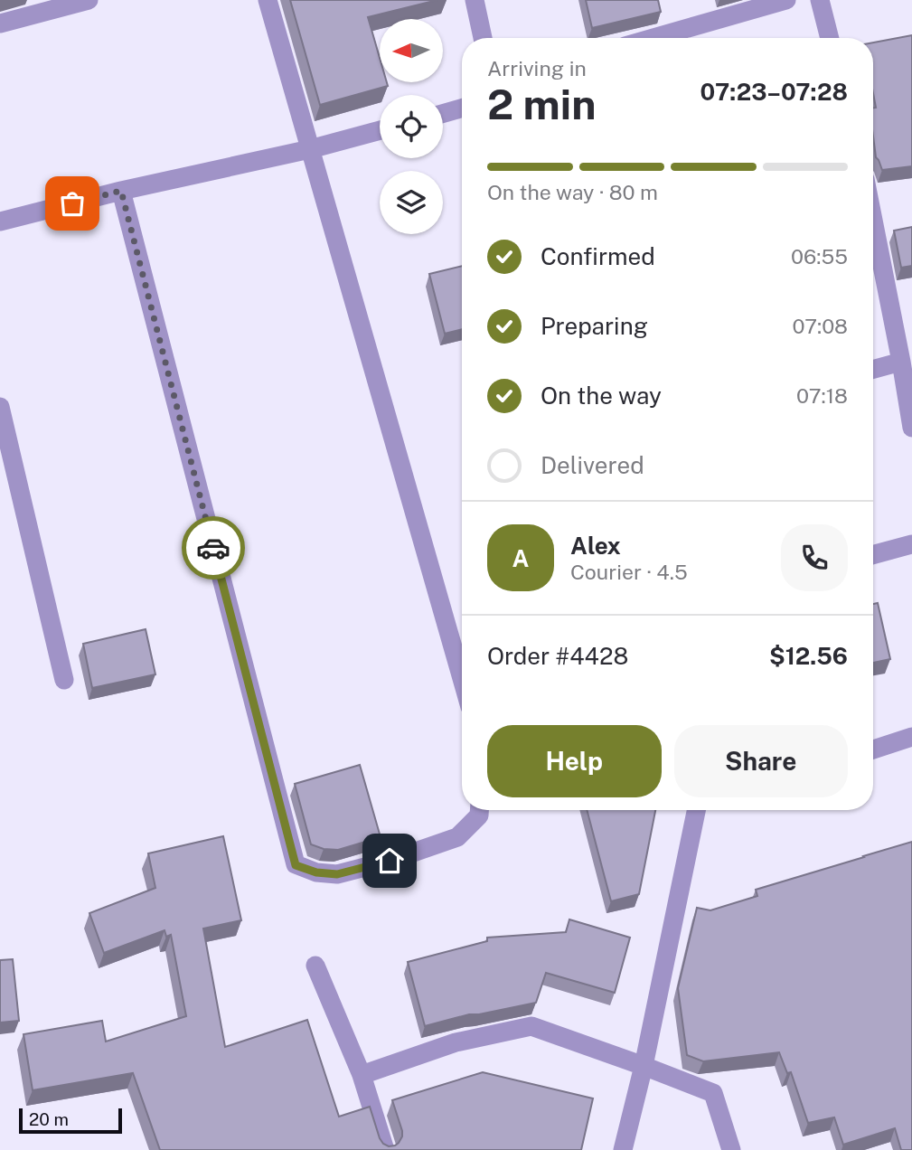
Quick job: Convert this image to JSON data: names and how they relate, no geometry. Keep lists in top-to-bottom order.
{
  "scale_bar": "20 m",
  "north": "left",
  "page": {
    "heading": ["2 min", "Arriving in", "07:23–07:28"],
    "panel": [
      "Alex",
      "Courier · 4.5",
      "Order #4428",
      "$12.56"
    ],
    "bar": "On the way · 80 m",
    "list": [
      ["Confirmed", "06:55"],
      ["Preparing", "07:08"],
      ["On the way", "07:18"],
      "Delivered"
    ],
    "round": "A",
    "buttons": ["Help", "Share"],
    "scale": "20 m"
  }
}
